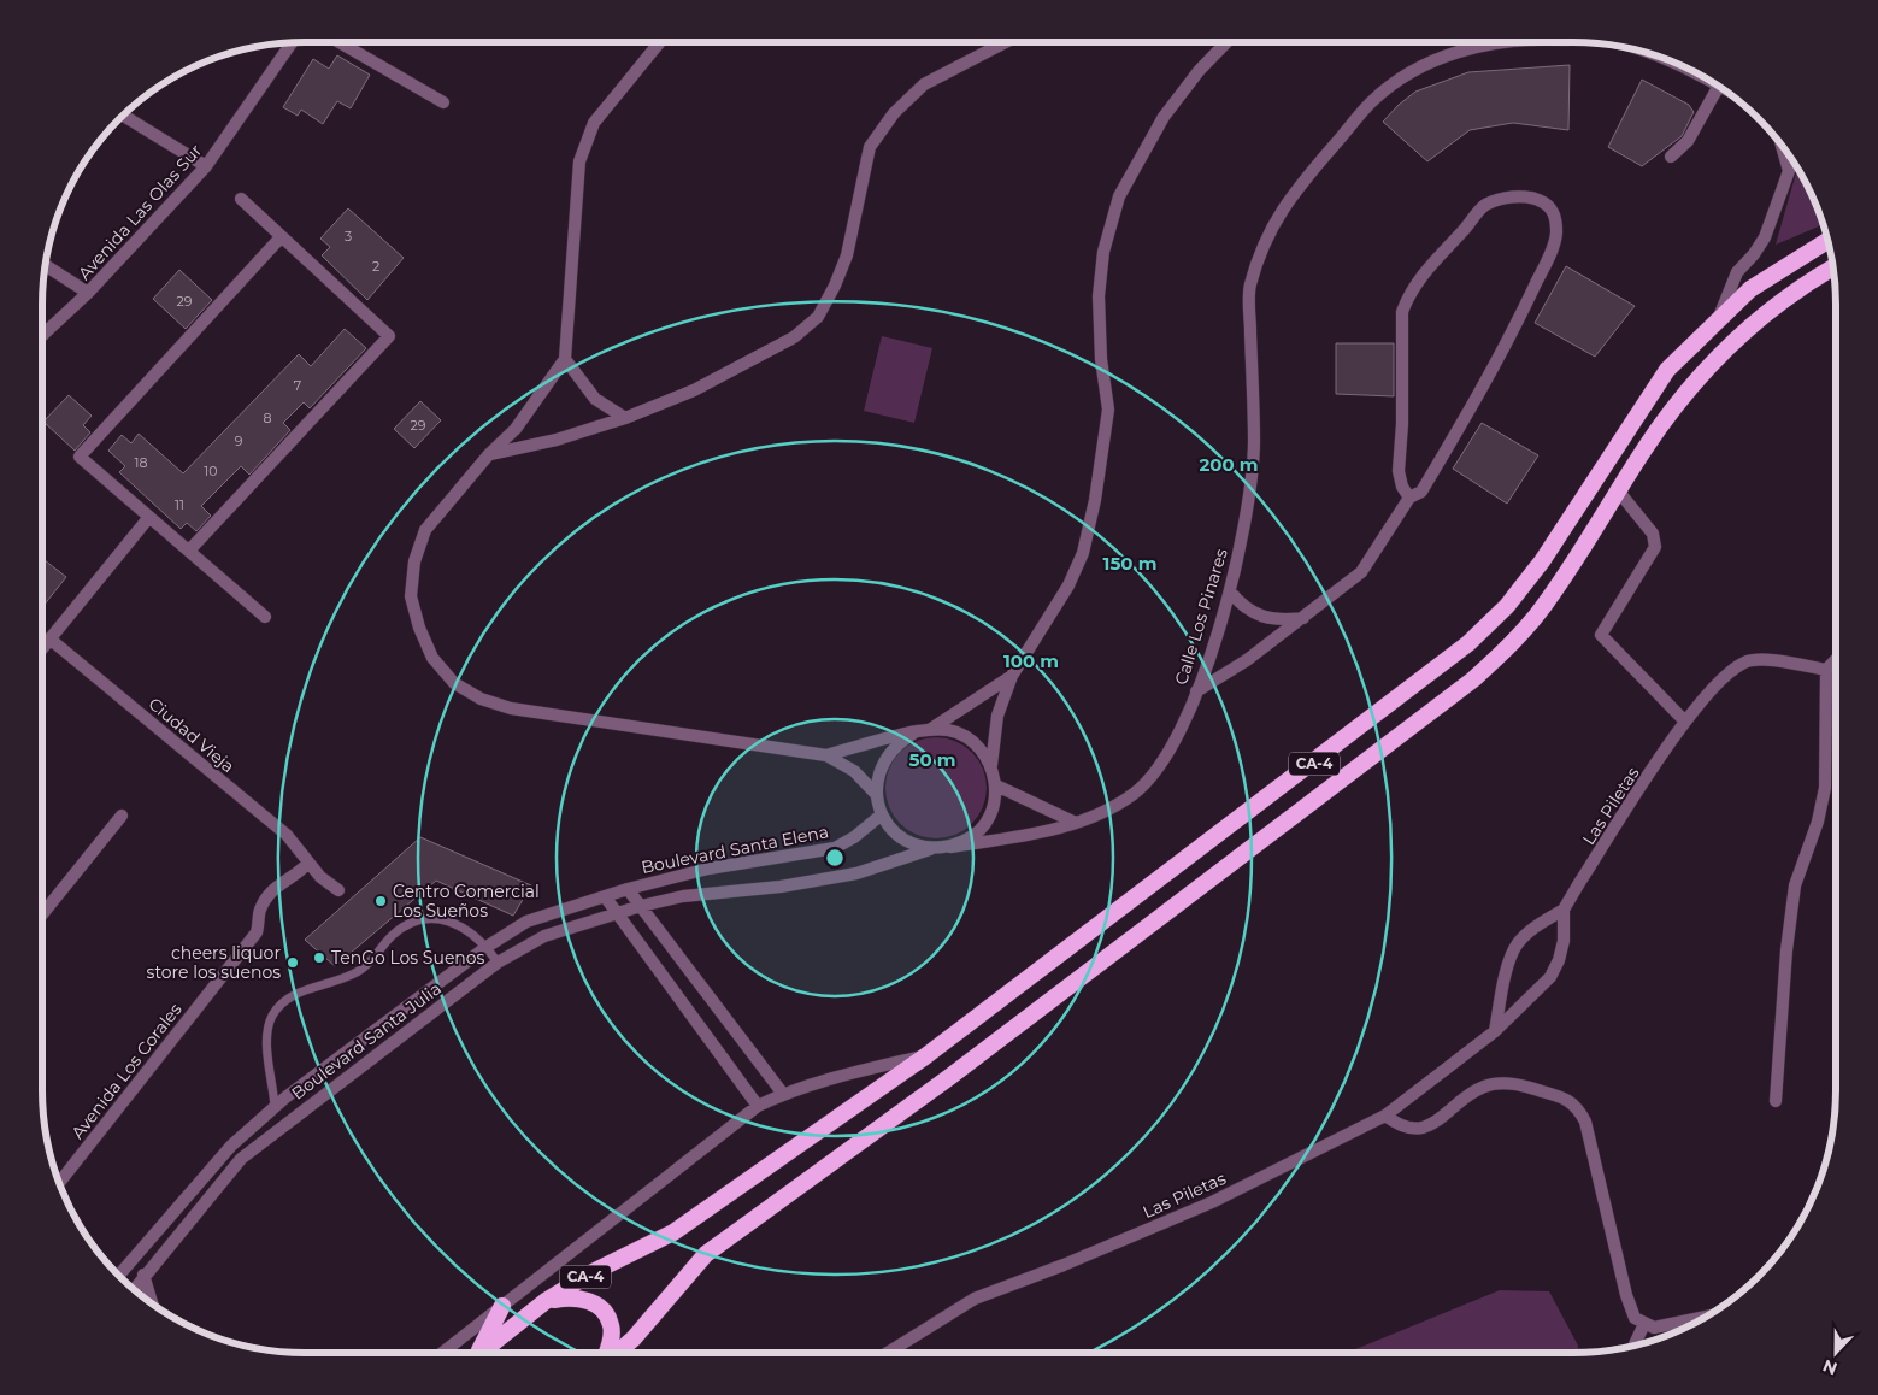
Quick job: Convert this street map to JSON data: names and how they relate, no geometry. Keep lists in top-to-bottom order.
{
  "streets": {
    "highway": ["CA-4"],
    "street": [
      "Avenida Las Olas Sur",
      "Calle Los Pinares",
      "Ciudad Vieja",
      "Las Piletas",
      "Boulevard Santa Elena",
      "Boulevard Santa Julia",
      "Avenida Los Corales"
    ]
  },
  "crossings": [
    ["Calle Los Pinares", "Boulevard Santa Elena"],
    ["Calle Los Pinares", "Boulevard Santa Julia"],
    ["Ciudad Vieja", "Avenida Los Corales"],
    ["Boulevard Santa Elena", "Boulevard Santa Julia"]
  ],
  "places": ["Centro Comercial Los Sueños", "TenGo Los Suenos", "cheers liquor store los suenos"],
  "house_numbers": [
    "3",
    "2",
    "29",
    "7",
    "8",
    "29",
    "9",
    "18",
    "10",
    "11"
  ],
  "north": "bottom",
  "rings": [
    "200 m",
    "150 m",
    "100 m",
    "50 m"
  ]
}
